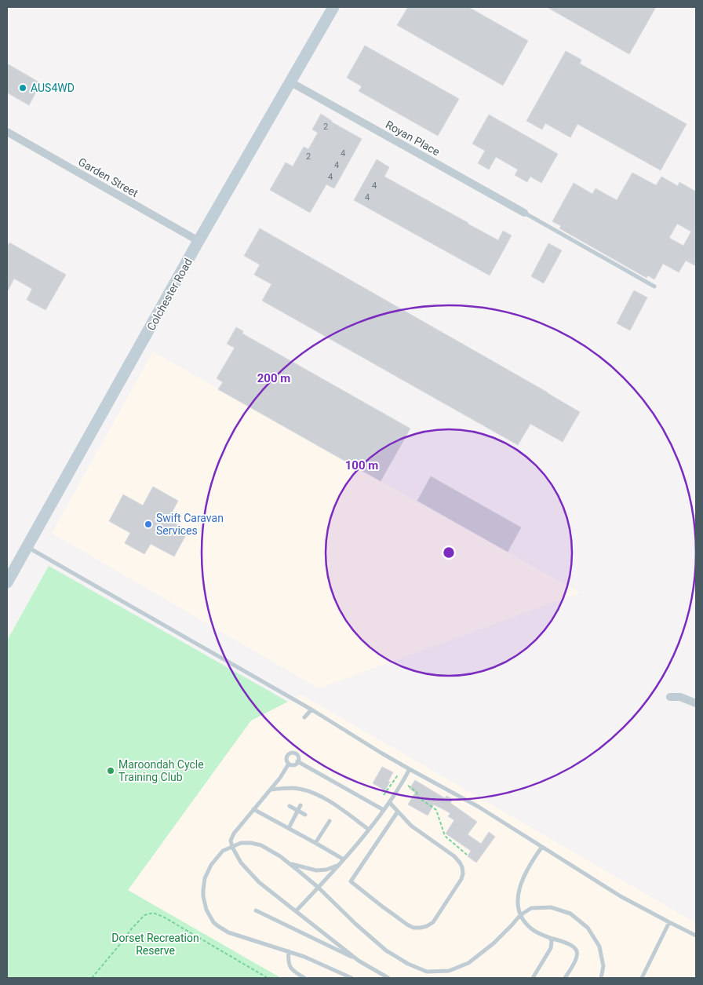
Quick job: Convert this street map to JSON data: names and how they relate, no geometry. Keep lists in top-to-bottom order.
{
  "streets": {
    "main road": ["Colchester Road"],
    "street": ["Royan Place", "Garden Street"]
  },
  "crossings": [
    ["Royan Place", "Colchester Road"],
    ["Garden Street", "Colchester Road"]
  ],
  "parks": ["Dorset Recreation Reserve"],
  "places": ["AUS4WD", "Swift Caravan Services", "Maroondah Cycle Training Club"],
  "house_numbers": [
    "2",
    "4",
    "2",
    "4",
    "4",
    "4",
    "4"
  ],
  "rings": ["200 m", "100 m"]
}
